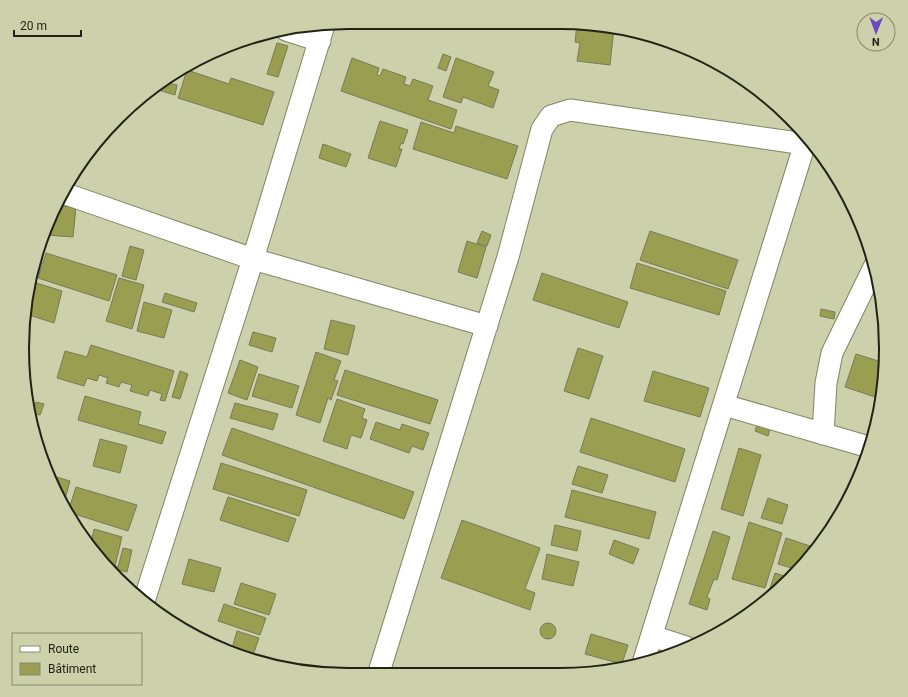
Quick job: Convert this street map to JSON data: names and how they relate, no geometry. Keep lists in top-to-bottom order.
{
  "legend": ["Route", "Bâtiment"],
  "scale_bar": "20 m",
  "north": "bottom"
}
